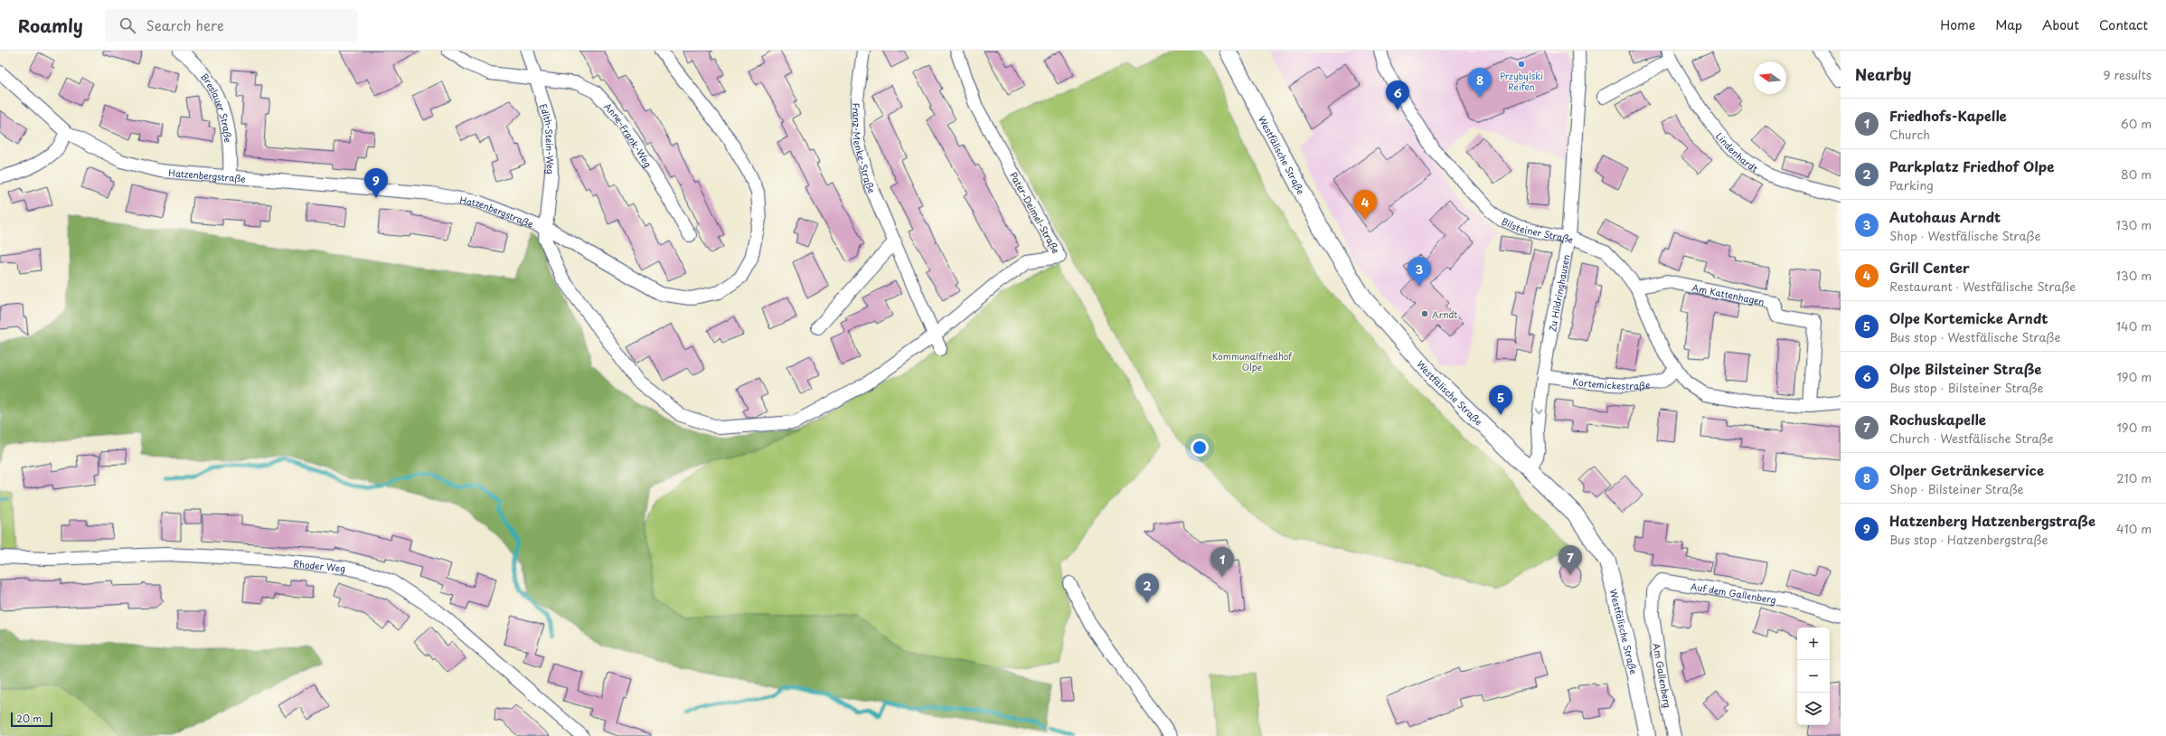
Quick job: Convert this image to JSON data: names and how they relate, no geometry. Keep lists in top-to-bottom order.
{
  "streets": {
    "street": [
      "Breslauer Straße",
      "Anne-Frank-Weg",
      "Edith-Stein-Weg",
      "Franz-Menke-Straße",
      "Lindenhardt",
      "Westfälische Straße",
      "Hatzenbergstraße",
      "Pater-Deimel-Straße",
      "Bilsteiner Straße",
      "Zu Hildringhausen",
      "Am Kattenhagen",
      "Kortemickestraße",
      "Rhoder Weg",
      "Auf dem Gallenberg",
      "Am Gallenberg"
    ]
  },
  "crossings": [
    ["Breslauer Straße", "Hatzenbergstraße"],
    ["Anne-Frank-Weg", "Edith-Stein-Weg"],
    ["Edith-Stein-Weg", "Franz-Menke-Straße"],
    ["Edith-Stein-Weg", "Hatzenbergstraße"],
    ["Edith-Stein-Weg", "Pater-Deimel-Straße"],
    ["Franz-Menke-Straße", "Pater-Deimel-Straße"],
    ["Westfälische Straße", "Zu Hildringhausen"],
    ["Bilsteiner Straße", "Zu Hildringhausen"],
    ["Bilsteiner Straße", "Am Kattenhagen"],
    ["Bilsteiner Straße", "Kortemickestraße"],
    ["Zu Hildringhausen", "Kortemickestraße"],
    ["Auf dem Gallenberg", "Am Gallenberg"]
  ],
  "parks": ["Kommunalfriedhof Olpe"],
  "places": ["Przybylski Reifen", "Arndt"],
  "scale_bar": "20 m",
  "north": "left",
  "page": {
    "header": "Roamly",
    "search": "Search here",
    "nav": [
      "Home",
      "Map",
      "About",
      "Contact"
    ],
    "heading": ["Nearby", "9 results"],
    "pins": [
      "8",
      "6",
      "9",
      "4",
      "3",
      "5",
      "7",
      "1",
      "2"
    ],
    "list": [
      {
        "mark": "1",
        "name": "Friedhofs-Kapelle",
        "note": "Church",
        "value": "60 m"
      },
      {
        "mark": "2",
        "name": "Parkplatz Friedhof Olpe",
        "note": "Parking",
        "value": "80 m"
      },
      {
        "mark": "3",
        "name": "Autohaus Arndt",
        "note": "Shop · Westfälische Straße",
        "value": "130 m"
      },
      {
        "mark": "4",
        "name": "Grill Center",
        "note": "Restaurant · Westfälische Straße",
        "value": "130 m"
      },
      {
        "mark": "5",
        "name": "Olpe Kortemicke Arndt",
        "note": "Bus stop · Westfälische Straße",
        "value": "140 m"
      },
      {
        "mark": "6",
        "name": "Olpe Bilsteiner Straße",
        "note": "Bus stop · Bilsteiner Straße",
        "value": "190 m"
      },
      {
        "mark": "7",
        "name": "Rochuskapelle",
        "note": "Church · Westfälische Straße",
        "value": "190 m"
      },
      {
        "mark": "8",
        "name": "Olper Getränkeservice",
        "note": "Shop · Bilsteiner Straße",
        "value": "210 m"
      },
      {
        "mark": "9",
        "name": "Hatzenberg Hatzenbergstraße",
        "note": "Bus stop · Hatzenbergstraße",
        "value": "410 m"
      }
    ],
    "map_buttons": ["+", "−"],
    "scale": "20 m"
  }
}
